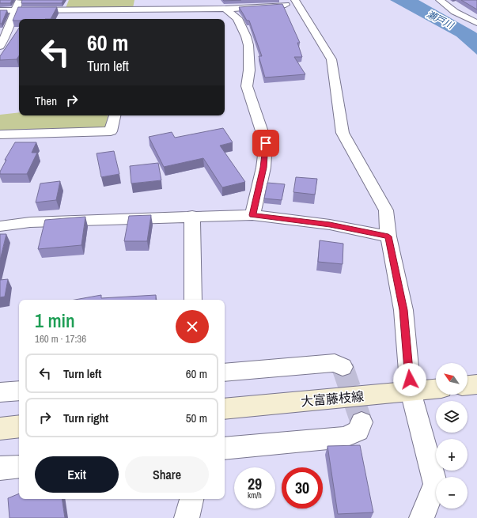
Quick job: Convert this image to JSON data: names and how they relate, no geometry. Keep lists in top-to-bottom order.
{
  "streets": {
    "main road": ["大富藤枝線"]
  },
  "water": ["瀬戸川"],
  "north": "top left",
  "page": {
    "turn": ["60 m", "Turn left"],
    "then": "Then",
    "heading": ["1 min", "160 m · 17:36"],
    "list": [
      {
        "name": "Turn left",
        "value": "60 m"
      },
      {
        "name": "Turn right",
        "value": "50 m"
      }
    ],
    "map_buttons": ["+", "−"],
    "buttons": ["Exit", "Share"],
    "speed": "29 km/h",
    "limit": "30"
  }
}
